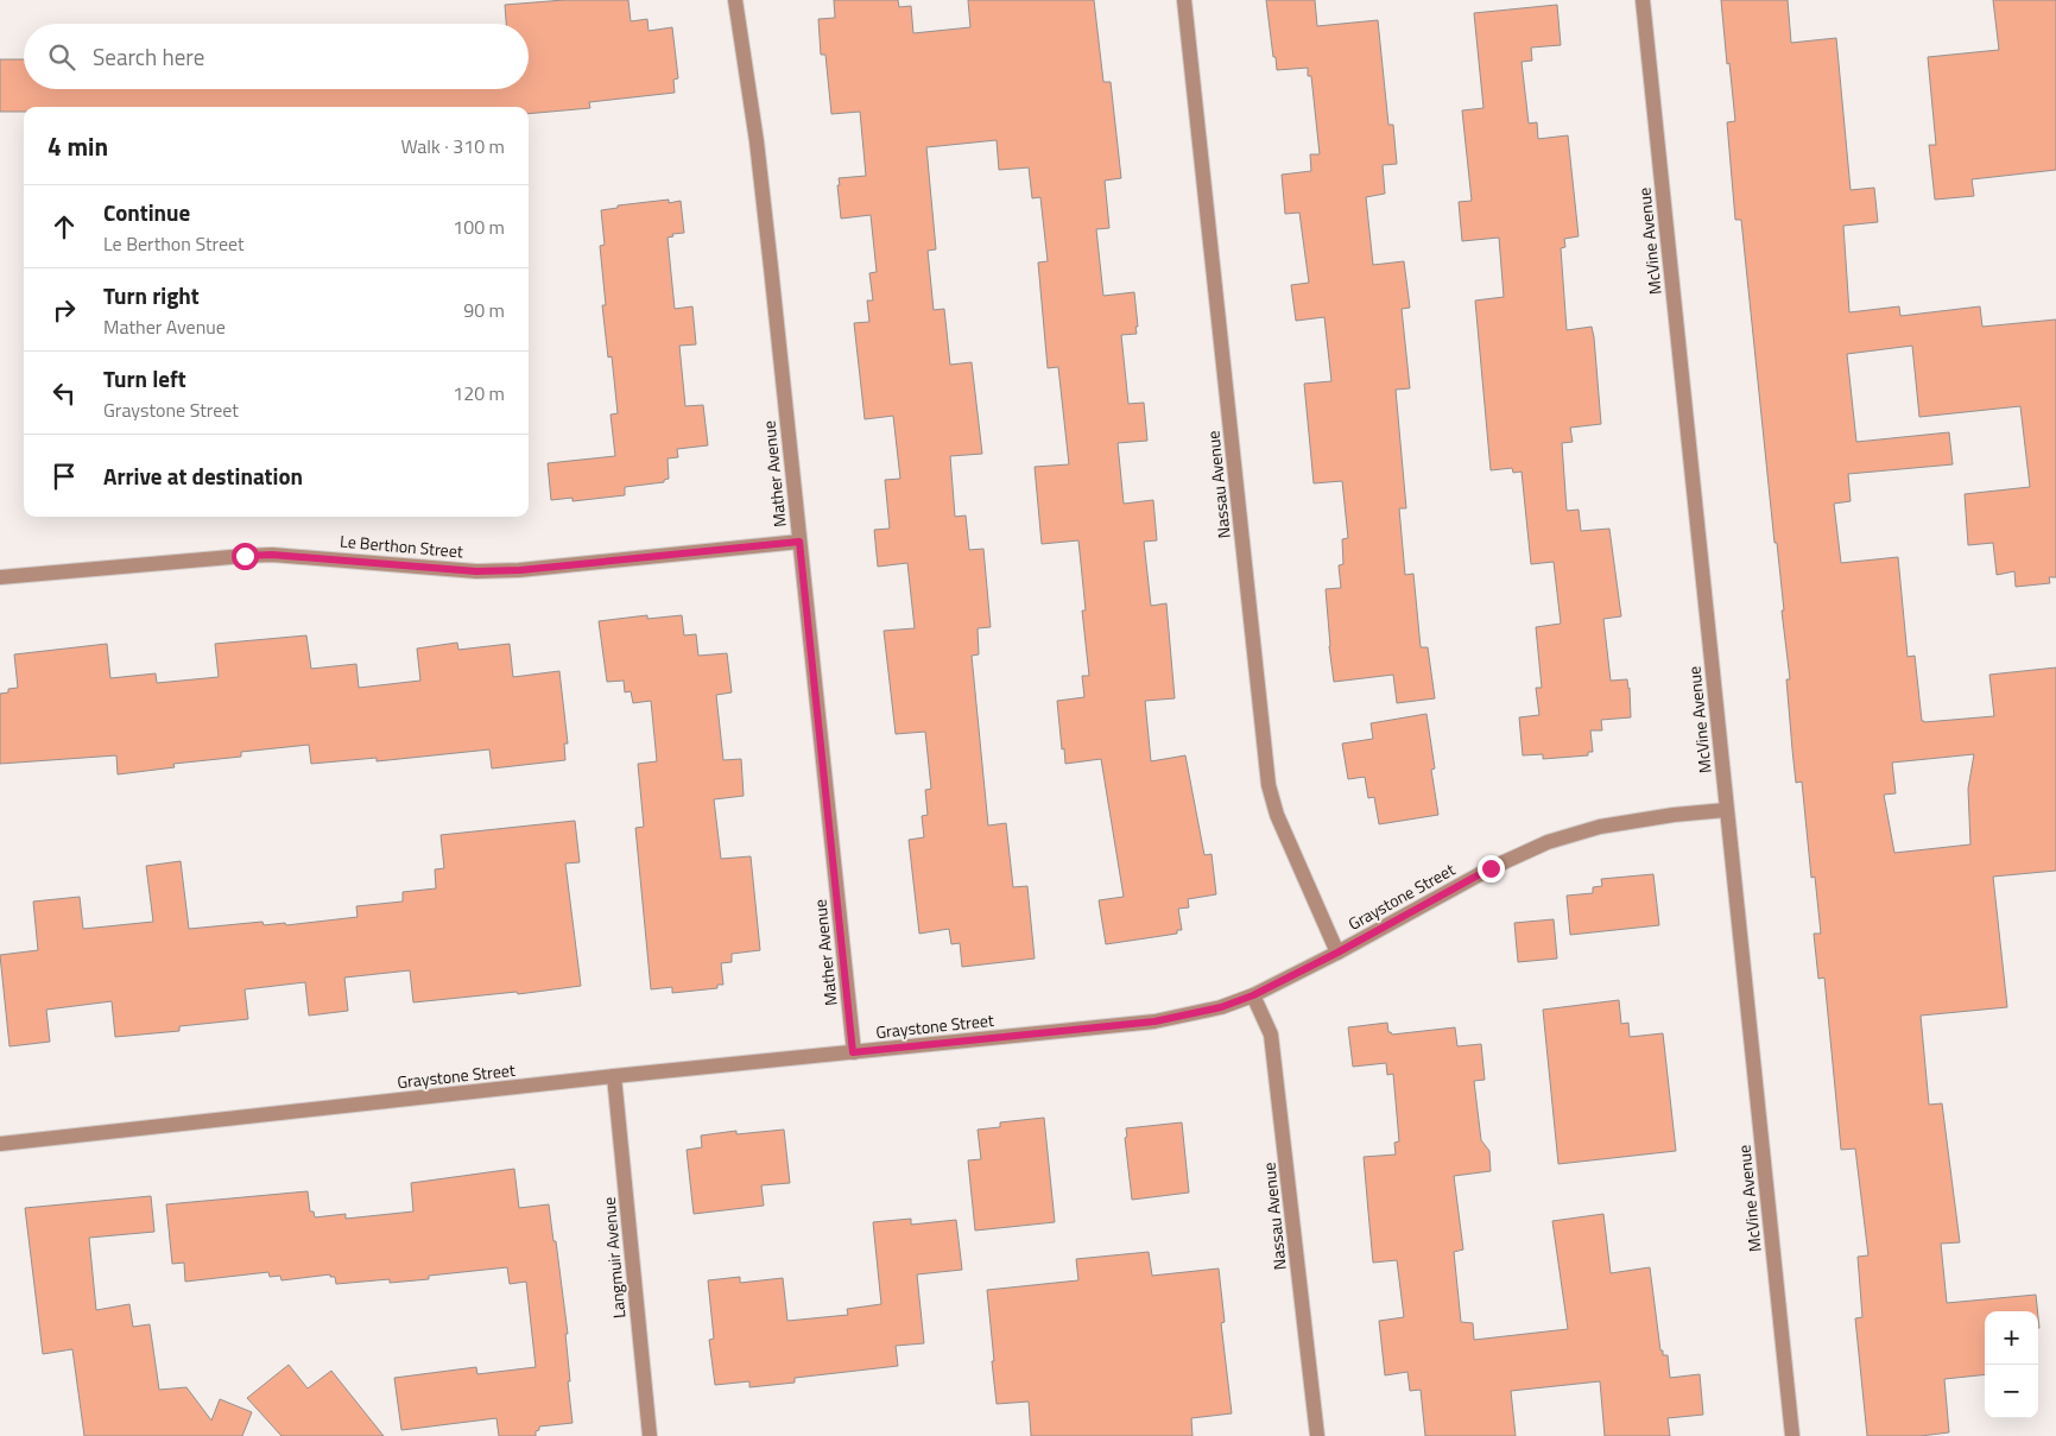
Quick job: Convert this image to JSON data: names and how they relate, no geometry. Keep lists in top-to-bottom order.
{
  "streets": {
    "street": [
      "McVine Avenue",
      "Mather Avenue",
      "Nassau Avenue",
      "Le Berthon Street",
      "Graystone Street",
      "Langmuir Avenue"
    ]
  },
  "crossings": [
    ["McVine Avenue", "Graystone Street"],
    ["Mather Avenue", "Le Berthon Street"],
    ["Mather Avenue", "Graystone Street"],
    ["Nassau Avenue", "Graystone Street"],
    ["Graystone Street", "Langmuir Avenue"]
  ],
  "page": {
    "search": "Search here",
    "heading": ["4 min", "Walk · 310 m"],
    "list": [
      ["Continue", "Le Berthon Street", "100 m"],
      ["Turn right", "Mather Avenue", "90 m"],
      ["Turn left", "Graystone Street", "120 m"],
      "Arrive at destination"
    ],
    "map_buttons": ["+", "−"]
  }
}
